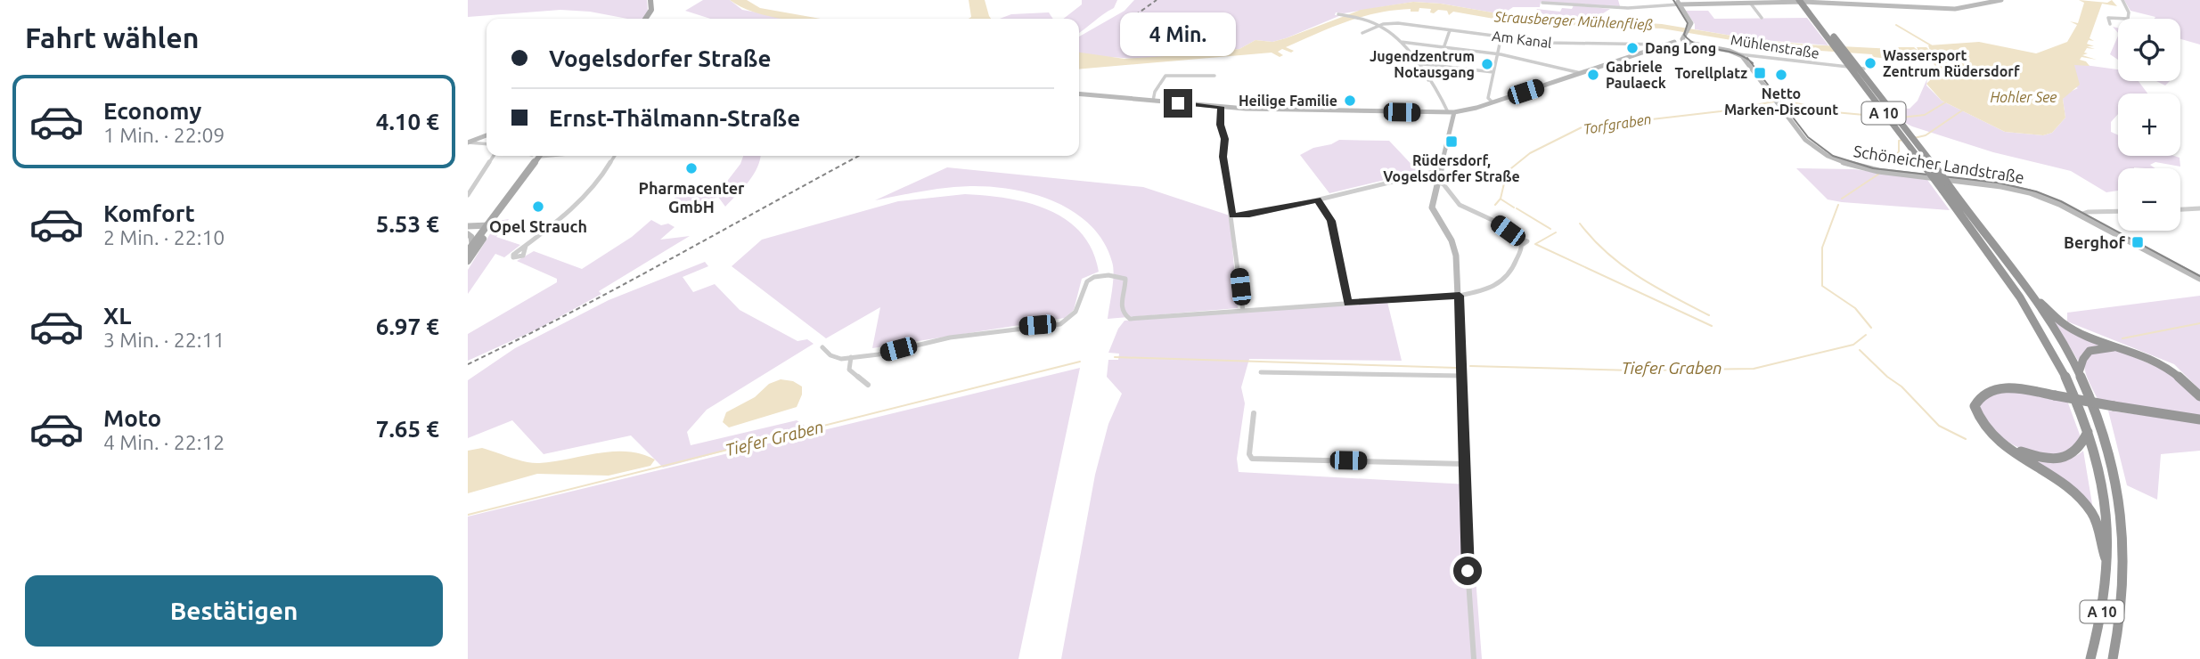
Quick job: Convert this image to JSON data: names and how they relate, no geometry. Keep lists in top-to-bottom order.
{
  "streets": {
    "highway": ["A 10"],
    "main road": ["Mühlenstraße", "Schöneicher Landstraße"],
    "street": ["Am Kanal"]
  },
  "crossings": [
    ["Mühlenstraße", "Schöneicher Landstraße"]
  ],
  "water": [
    "Strausberger Mühlenfließ",
    "Hohler See",
    "Torfgraben",
    "Tiefer Graben"
  ],
  "places": {
    "other": [
      "Dang Long",
      "Wassersport Zentrum Rüdersdorf",
      "Jugendzentrum Notausgang",
      "Gabriele Paulaeck",
      "Netto Marken-Discount",
      "Heilige Familie",
      "Pharmacenter GmbH",
      "Opel Strauch"
    ],
    "transit": ["Torellplatz", "Rüdersdorf, Vogelsdorfer Straße", "Berghof"]
  },
  "page": {
    "heading": "Fahrt wählen",
    "bubble": "4 Min.",
    "map_buttons": ["+", "−"],
    "banner": ["Vogelsdorfer Straße", "Ernst-Thälmann-Straße"],
    "list": [
      {
        "name": "Economy",
        "note": "1 Min. · 22:09",
        "value": "4.10 €"
      },
      {
        "name": "Komfort",
        "note": "2 Min. · 22:10",
        "value": "5.53 €"
      },
      {
        "name": "XL",
        "note": "3 Min. · 22:11",
        "value": "6.97 €"
      },
      {
        "name": "Moto",
        "note": "4 Min. · 22:12",
        "value": "7.65 €"
      }
    ],
    "buttons": "Bestätigen"
  }
}
